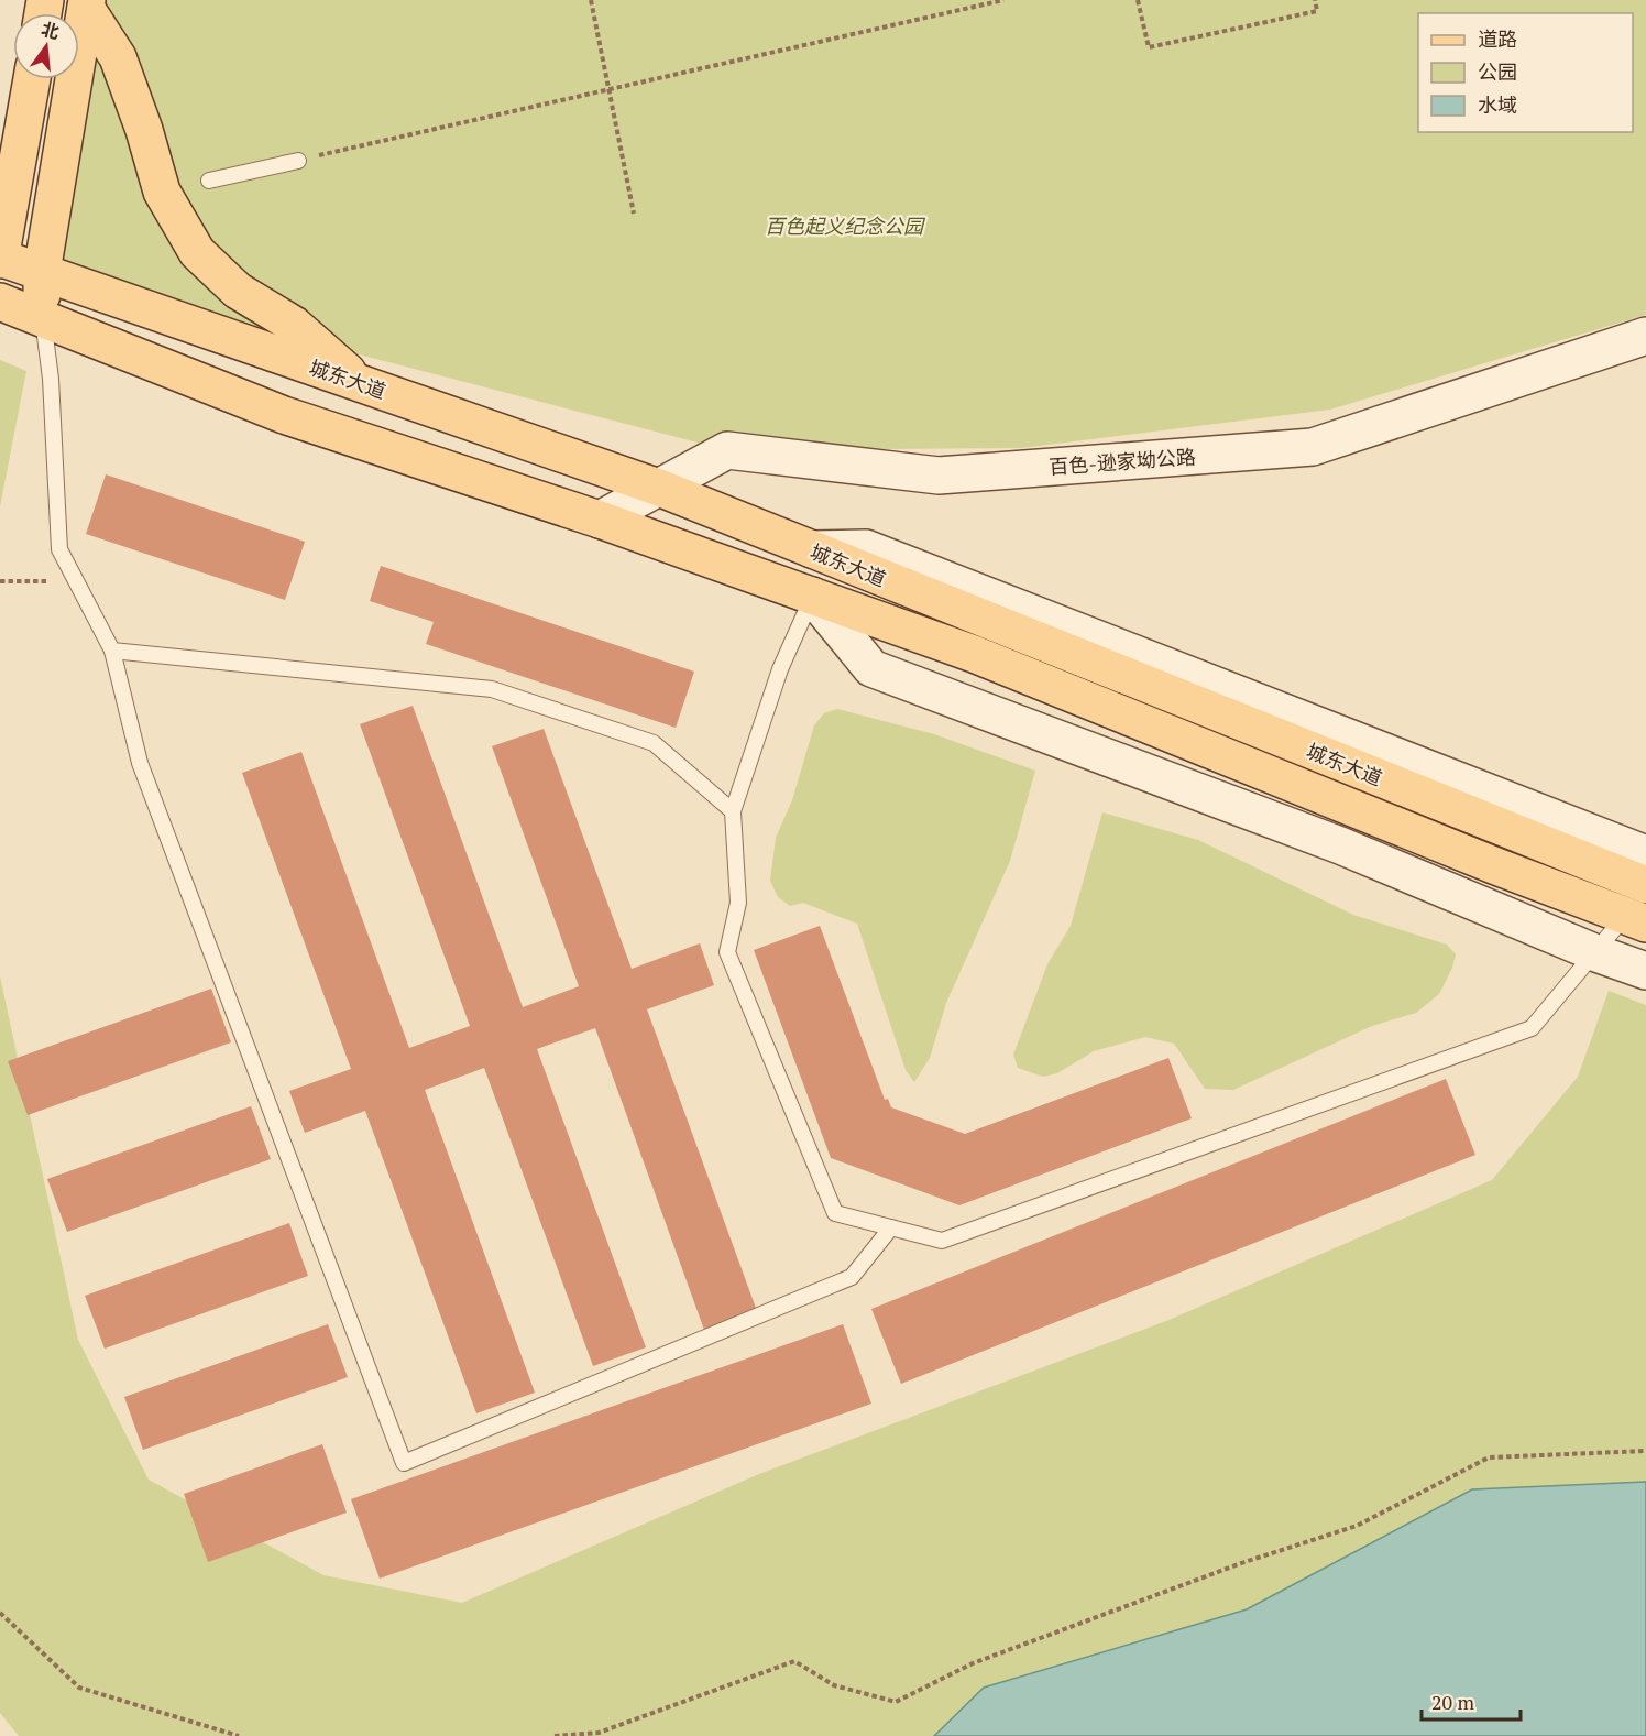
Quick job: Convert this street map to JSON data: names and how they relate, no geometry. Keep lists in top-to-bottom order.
{
  "streets": {
    "main road": ["城东大道"],
    "street": ["百色-逊家坳公路"]
  },
  "crossings": [
    ["城东大道", "百色-逊家坳公路"]
  ],
  "parks": ["百色起义纪念公园"],
  "legend": ["道路", "公园", "水域"],
  "scale_bar": "20 m",
  "north": "top"
}
